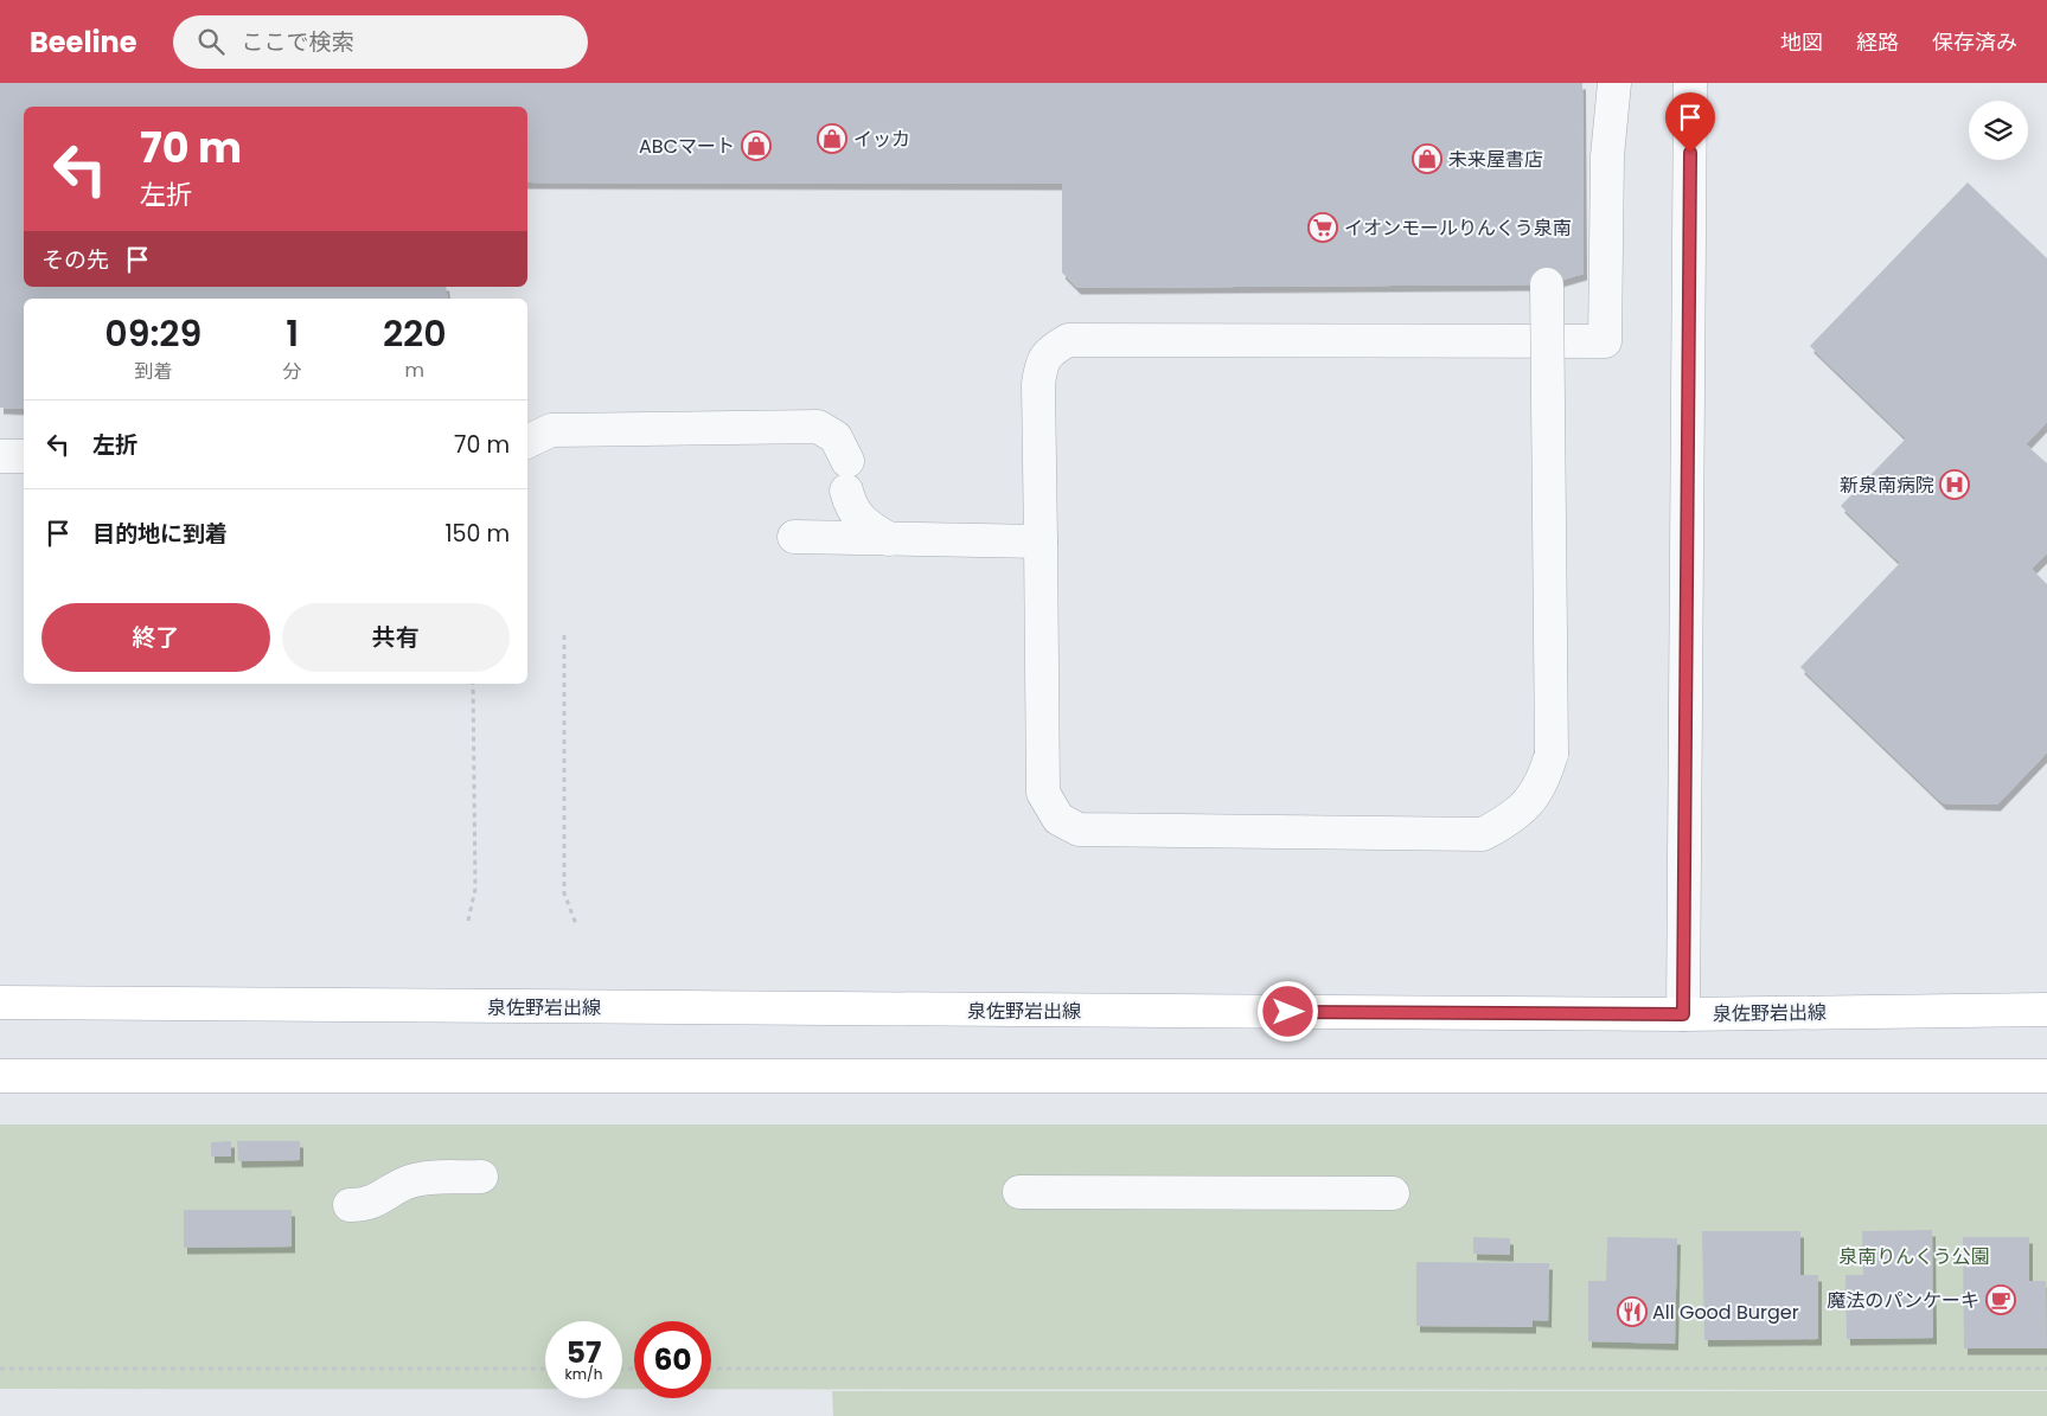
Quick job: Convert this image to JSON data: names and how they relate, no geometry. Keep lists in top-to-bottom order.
{
  "streets": {
    "main road": ["泉佐野岩出線"]
  },
  "parks": ["泉南りんくう公園"],
  "places": {
    "shop": ["イッカ", "ABCマート", "未来屋書店"],
    "supermarket": ["イオンモールりんくう泉南"],
    "hospital": ["新泉南病院"],
    "cafe": ["魔法のパンケーキ"],
    "restaurant": ["All Good Burger"]
  },
  "page": {
    "header": "Beeline",
    "search": "ここで検索",
    "nav": ["地図", "経路", "保存済み"],
    "turn": ["70 m", "左折"],
    "then": "その先",
    "eta": [
      "09:29",
      "到着",
      "1",
      "分",
      "220",
      "m"
    ],
    "list": [
      {
        "name": "左折",
        "value": "70 m"
      },
      {
        "name": "目的地に到着",
        "value": "150 m"
      }
    ],
    "buttons": ["終了", "共有"],
    "speed": "57 km/h",
    "limit": "60"
  }
}
